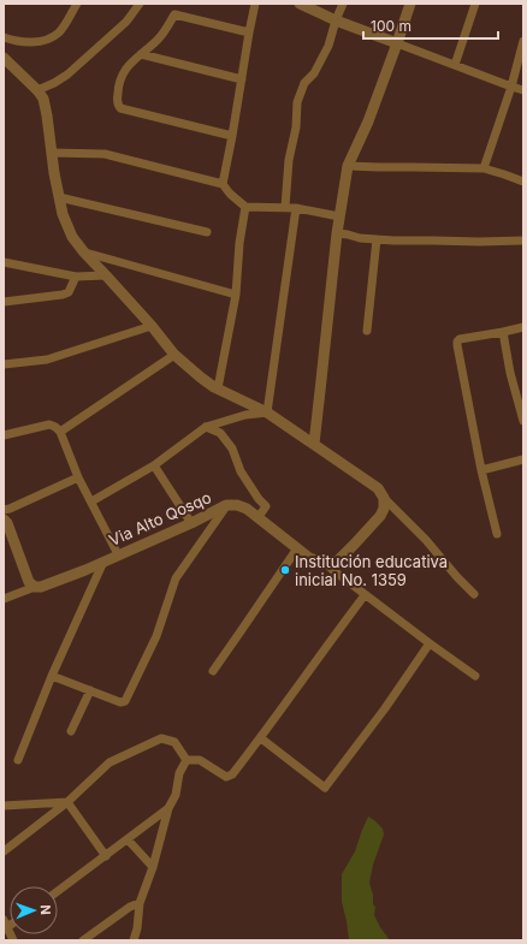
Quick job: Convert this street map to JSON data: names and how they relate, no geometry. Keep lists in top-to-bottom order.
{
  "streets": {
    "street": ["Via Alto Qosqo"]
  },
  "places": ["Institución educativa inicial No. 1359"],
  "scale_bar": "100 m",
  "north": "right"
}
